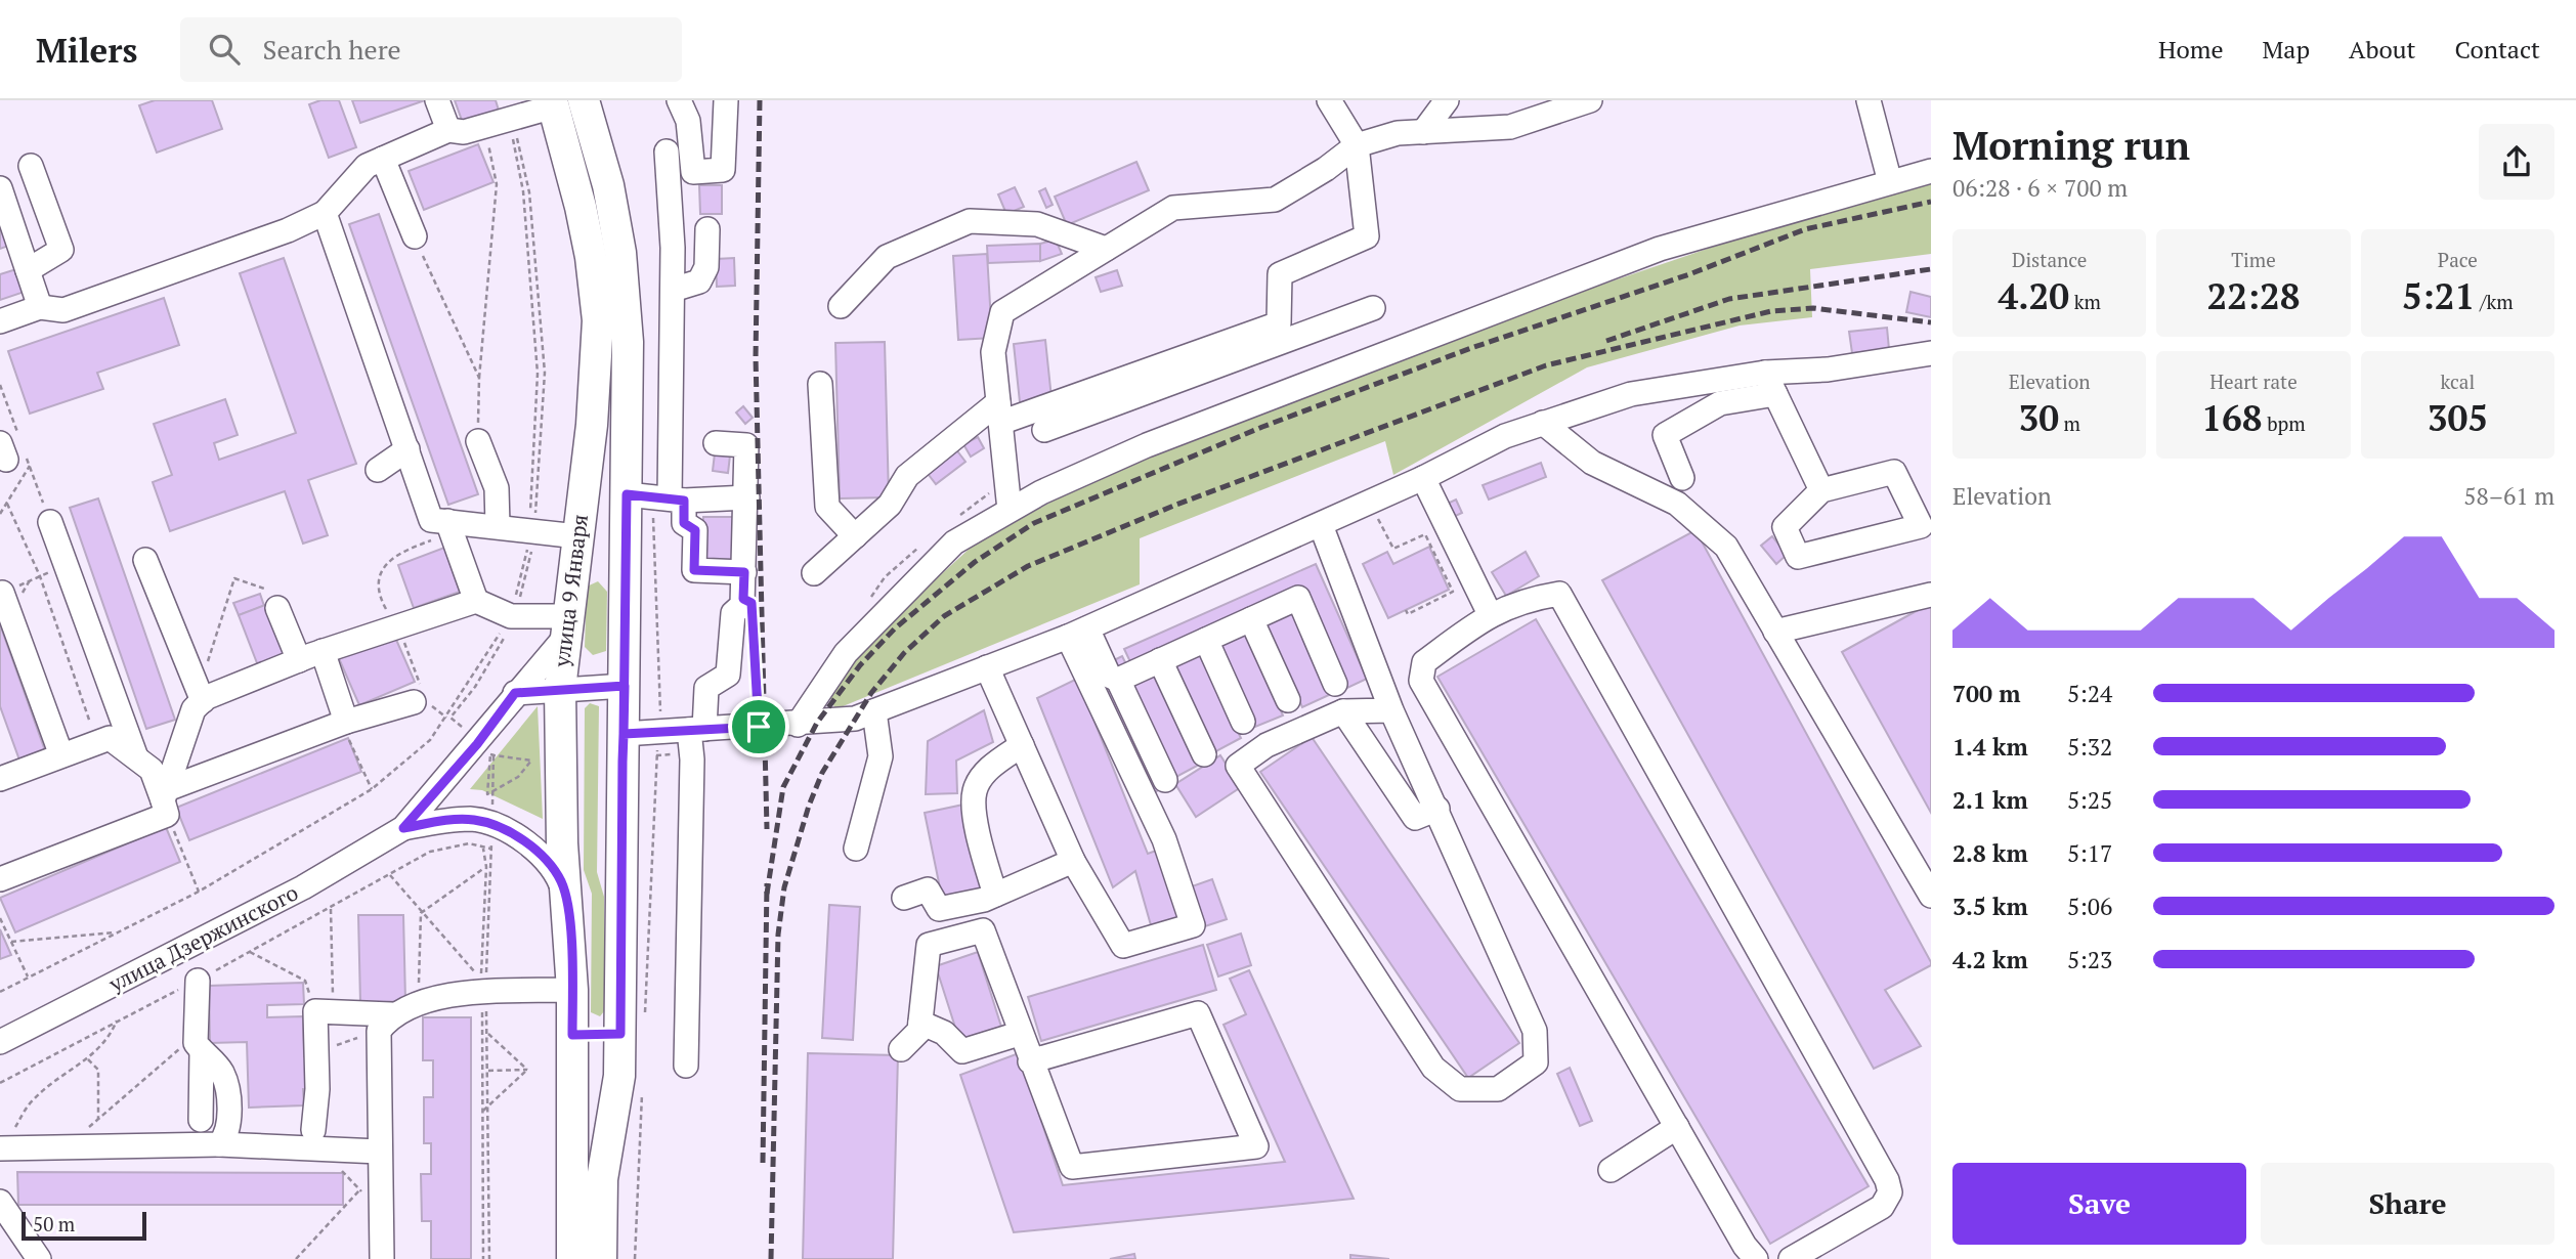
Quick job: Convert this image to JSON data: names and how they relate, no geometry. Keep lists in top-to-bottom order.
{
  "streets": {
    "main road": ["улица 9 Января"],
    "street": ["улица Дзержинского"]
  },
  "crossings": [
    ["улица 9 Января", "улица Дзержинского"]
  ],
  "scale_bar": "50 m",
  "page": {
    "header": "Milers",
    "search": "Search here",
    "nav": [
      "Home",
      "Map",
      "About",
      "Contact"
    ],
    "heading": ["Morning run", "06:28 · 6 × 700 m"],
    "stats": [
      ["Distance", "4.20 km"],
      ["Time", "22:28"],
      ["Pace", "5:21 /km"],
      ["Elevation", "30 m"],
      ["Heart rate", "168 bpm"],
      ["kcal", "305"]
    ],
    "chart": ["Elevation", "58–61 m"],
    "list": [
      {
        "name": "700 m",
        "note": "5:24"
      },
      {
        "name": "1.4 km",
        "note": "5:32"
      },
      {
        "name": "2.1 km",
        "note": "5:25"
      },
      {
        "name": "2.8 km",
        "note": "5:17"
      },
      {
        "name": "3.5 km",
        "note": "5:06"
      },
      {
        "name": "4.2 km",
        "note": "5:23"
      }
    ],
    "buttons": ["Save", "Share"],
    "scale": "50 m"
  }
}
